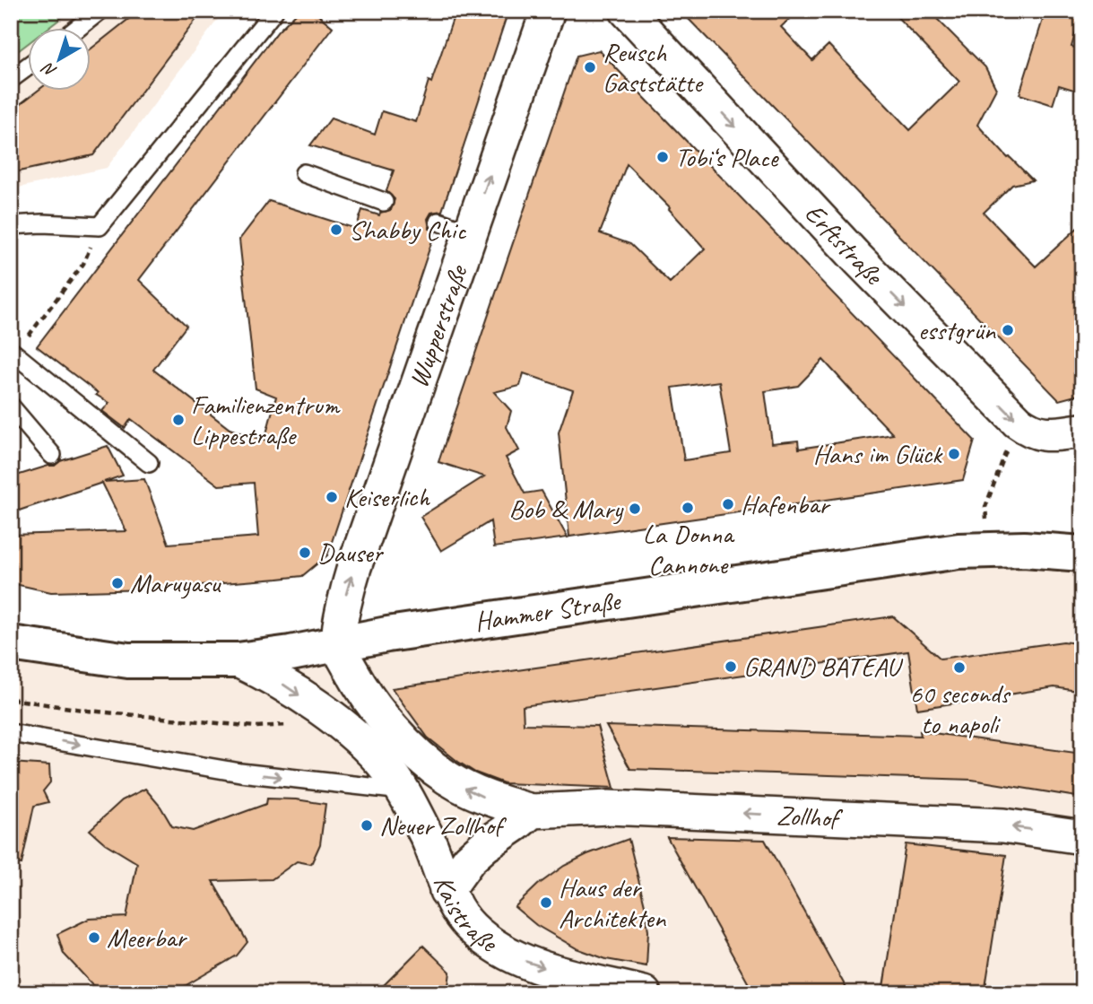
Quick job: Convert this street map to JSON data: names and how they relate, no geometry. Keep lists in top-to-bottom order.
{
  "streets": {
    "street": [
      "Erftstraße",
      "Wupperstraße",
      "Hammer Straße",
      "Zollhof",
      "Kaistraße"
    ]
  },
  "crossings": [
    ["Wupperstraße", "Hammer Straße"],
    ["Wupperstraße", "Zollhof"],
    ["Hammer Straße", "Zollhof"],
    ["Hammer Straße", "Kaistraße"]
  ],
  "one_way": [
    "Erftstraße",
    "Wupperstraße",
    "Zollhof",
    "Kaistraße"
  ],
  "places": [
    "Reusch Gaststätte",
    "Tobi‘s Place",
    "Shabby Chic",
    "esstgrün",
    "Familienzentrum Lippestraße",
    "Hans im Glück",
    "Keiserlich",
    "Hafenbar",
    "La Donna Cannone",
    "Bob & Mary",
    "Dauser",
    "Maruyasu",
    "GRAND BATEAU",
    "60 seconds to napoli",
    "Neuer Zollhof",
    "Haus der Architekten",
    "Meerbar"
  ],
  "north": "bottom left"
}
